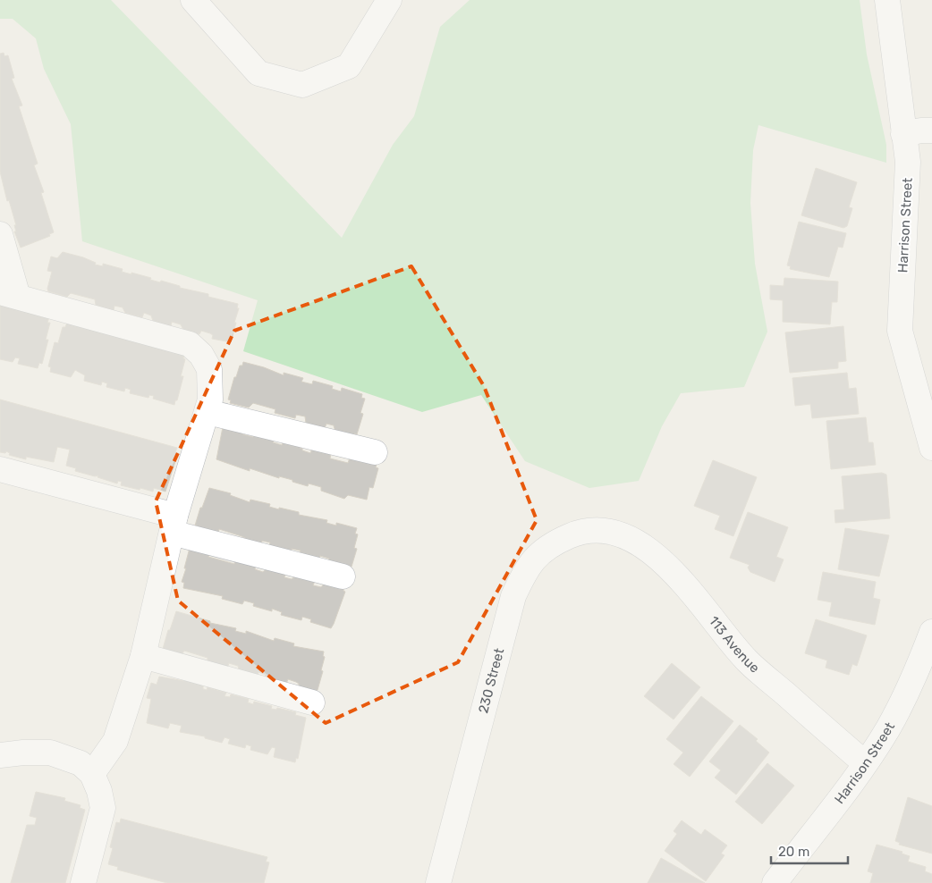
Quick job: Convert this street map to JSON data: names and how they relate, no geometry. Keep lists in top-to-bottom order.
{
  "streets": {
    "street": ["Harrison Street", "113 Avenue", "230 Street"]
  },
  "crossings": [
    ["Harrison Street", "113 Avenue"],
    ["113 Avenue", "230 Street"]
  ],
  "scale_bar": "20 m"
}
